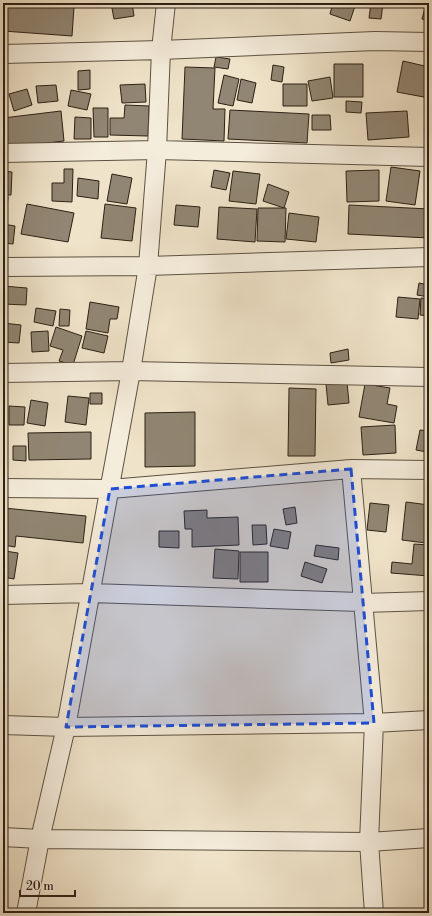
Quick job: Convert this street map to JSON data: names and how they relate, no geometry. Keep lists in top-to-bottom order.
{
  "scale_bar": "20 m"
}
